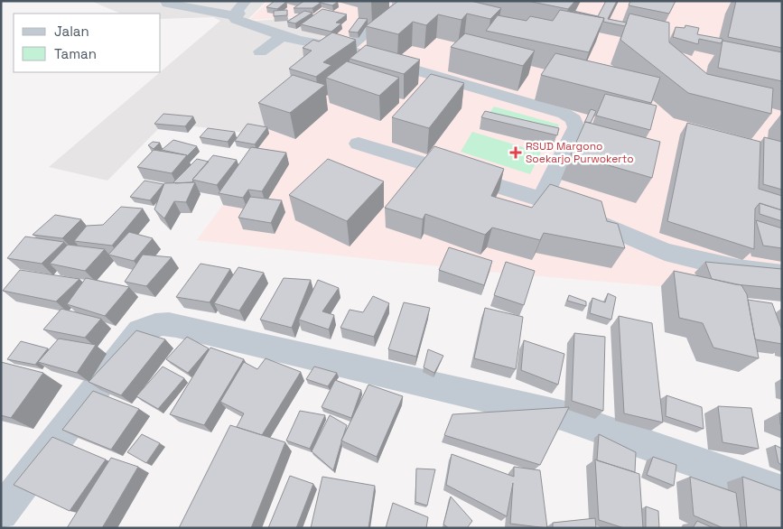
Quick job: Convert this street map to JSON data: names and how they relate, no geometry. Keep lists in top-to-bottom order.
{
  "places": {
    "health": ["RSUD Margono Soekarjo Purwokerto"]
  },
  "legend": ["Jalan", "Taman"]
}
